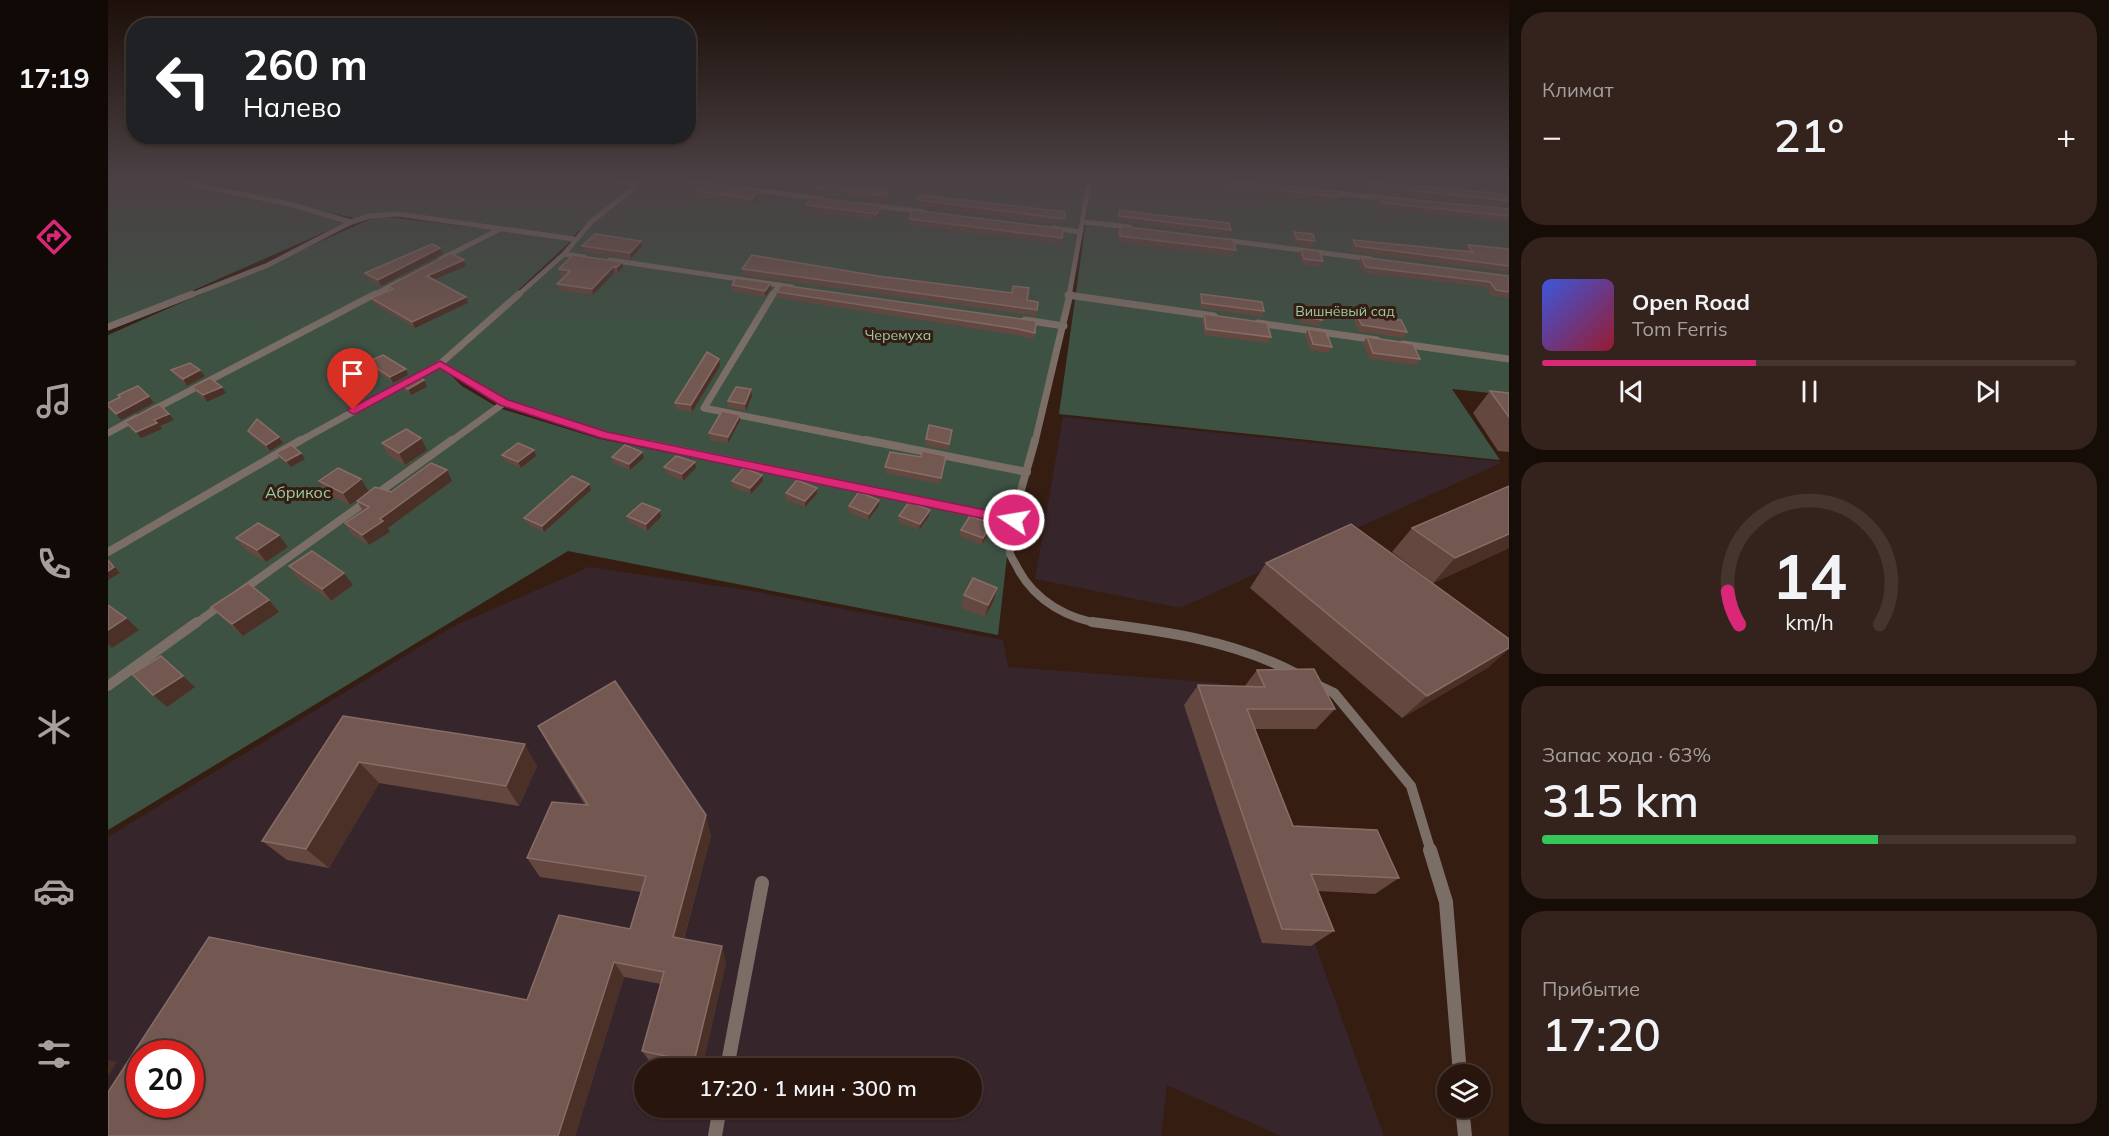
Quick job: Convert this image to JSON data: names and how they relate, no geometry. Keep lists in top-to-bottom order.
{
  "parks": ["Вишнёвый сад", "Черемуха", "Абрикос"],
  "page": {
    "tabs": "17:19",
    "tile": [
      "Климат",
      ["Запас хода · 63%", "315 km"],
      ["Прибытие", "17:20"]
    ],
    "turn": ["260 m", "Налево"],
    "heat": ["−", "21°", "+"],
    "song": ["Open Road", "Tom Ferris"],
    "limit": "20",
    "trip": "17:20 · 1 мин · 300 m",
    "gauge": ["14", "km/h"]
  }
}
